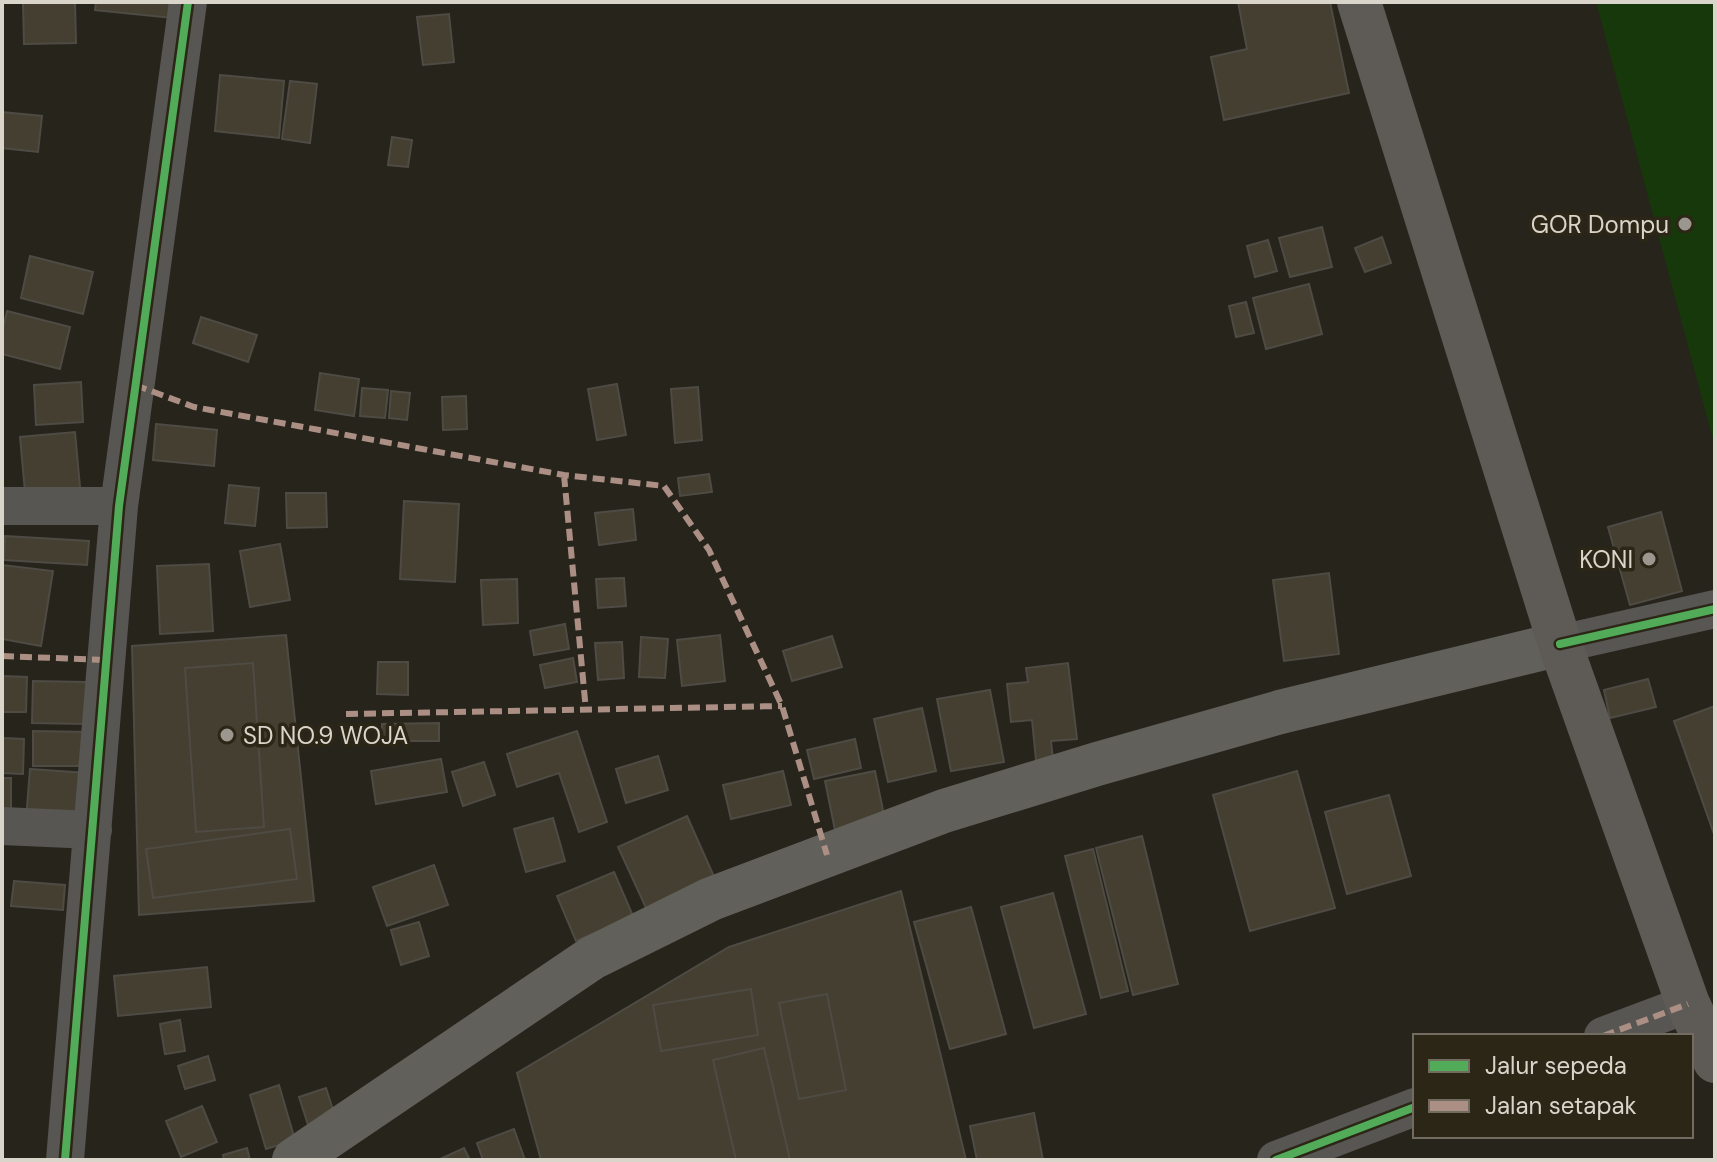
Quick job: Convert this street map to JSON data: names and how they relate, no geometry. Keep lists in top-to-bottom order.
{
  "places": ["GOR Dompu", "KONI", "SD NO.9 WOJA"],
  "legend": ["Jalur sepeda", "Jalan setapak"]
}
